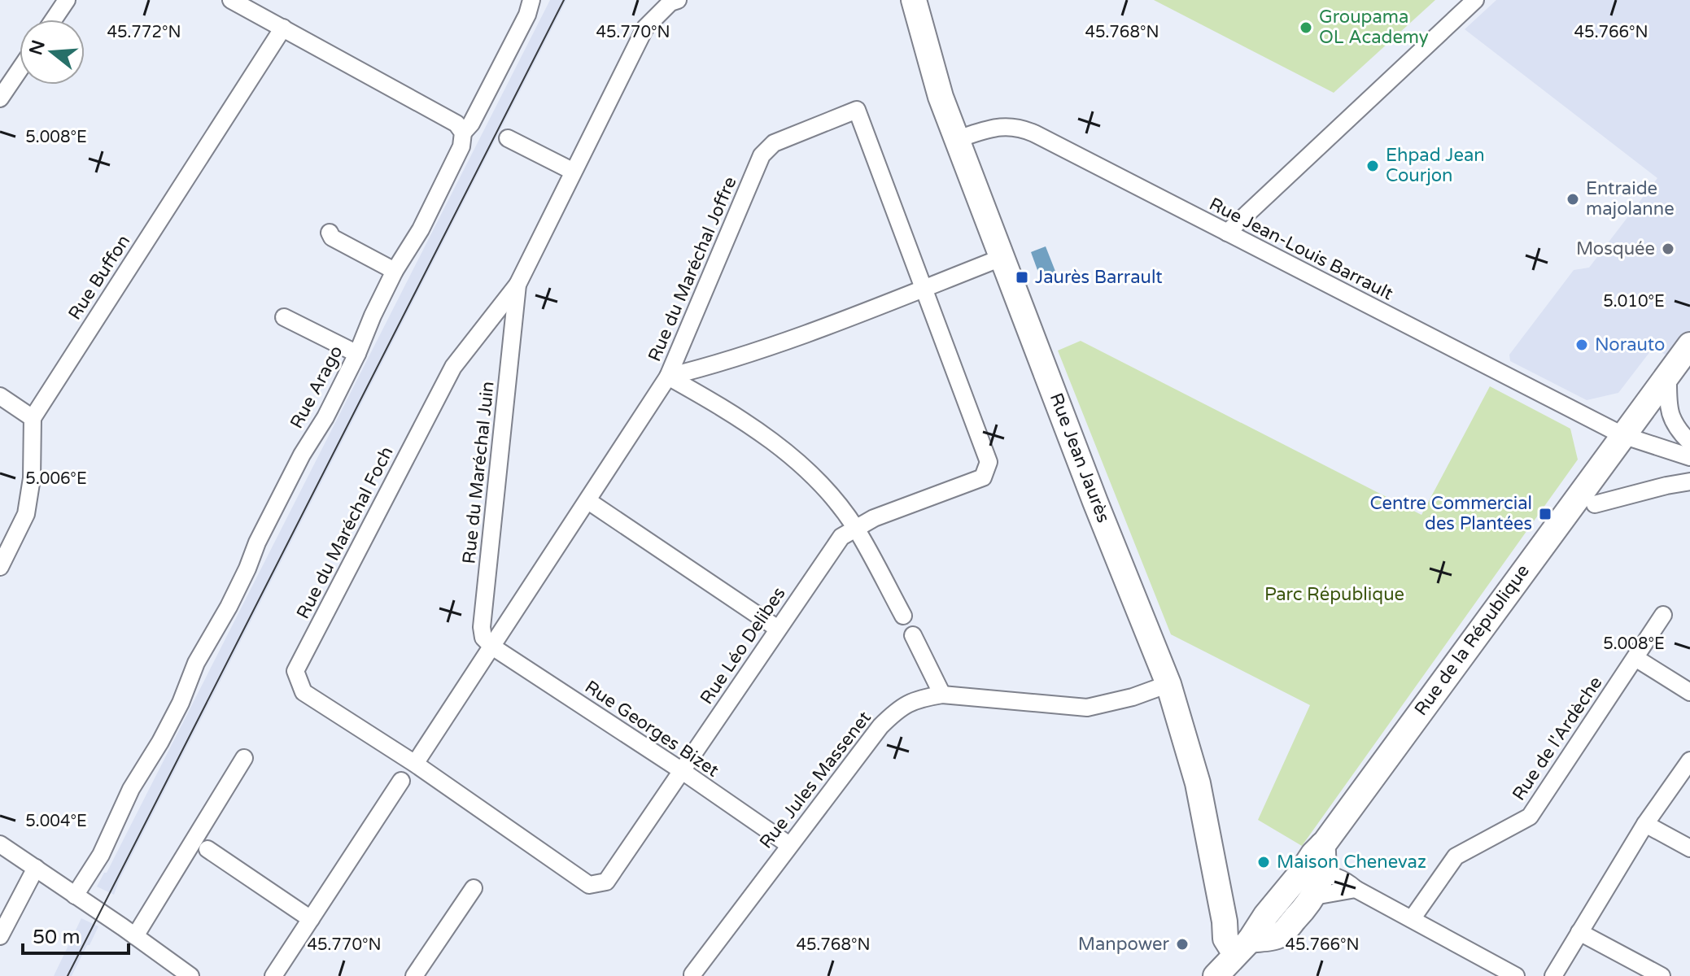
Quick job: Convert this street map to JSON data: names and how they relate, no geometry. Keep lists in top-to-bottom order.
{
  "streets": {
    "main road": ["Rue Jean Jaurès", "Rue de la République"],
    "street": [
      "Rue Jean-Louis Barrault",
      "Rue du Maréchal Joffre",
      "Rue Buffon",
      "Rue Arago",
      "Rue du Maréchal Juin",
      "Rue du Maréchal Foch",
      "Rue Léo Delibes",
      "Rue Georges Bizet",
      "Rue de l'Ardèche",
      "Rue Jules Massenet"
    ]
  },
  "crossings": [
    ["Rue Jean-Louis Barrault", "Rue Jean Jaurès"],
    ["Rue Jean-Louis Barrault", "Rue de la République"],
    ["Rue du Maréchal Joffre", "Rue du Maréchal Juin"],
    ["Rue du Maréchal Joffre", "Rue Léo Delibes"],
    ["Rue du Maréchal Joffre", "Rue Georges Bizet"],
    ["Rue Jean Jaurès", "Rue Jules Massenet"],
    ["Rue du Maréchal Juin", "Rue du Maréchal Foch"],
    ["Rue du Maréchal Juin", "Rue Georges Bizet"],
    ["Rue du Maréchal Foch", "Rue Léo Delibes"],
    ["Rue Léo Delibes", "Rue Georges Bizet"],
    ["Rue Georges Bizet", "Rue Jules Massenet"]
  ],
  "parks": ["Parc République"],
  "places": {
    "other": [
      "Groupama OL Academy",
      "Ehpad Jean Courjon",
      "Entraide majolanne",
      "Mosquée",
      "Norauto",
      "Maison Chenevaz",
      "Manpower"
    ],
    "transit": ["Jaurès Barrault", "Centre Commercial des Plantées"]
  },
  "scale_bar": "50 m",
  "north": "left",
  "coordinates": [
    "45.772°N",
    "45.770°N",
    "45.768°N",
    "45.766°N",
    "5.008°E",
    "5.010°E",
    "5.006°E",
    "5.004°E"
  ]
}
